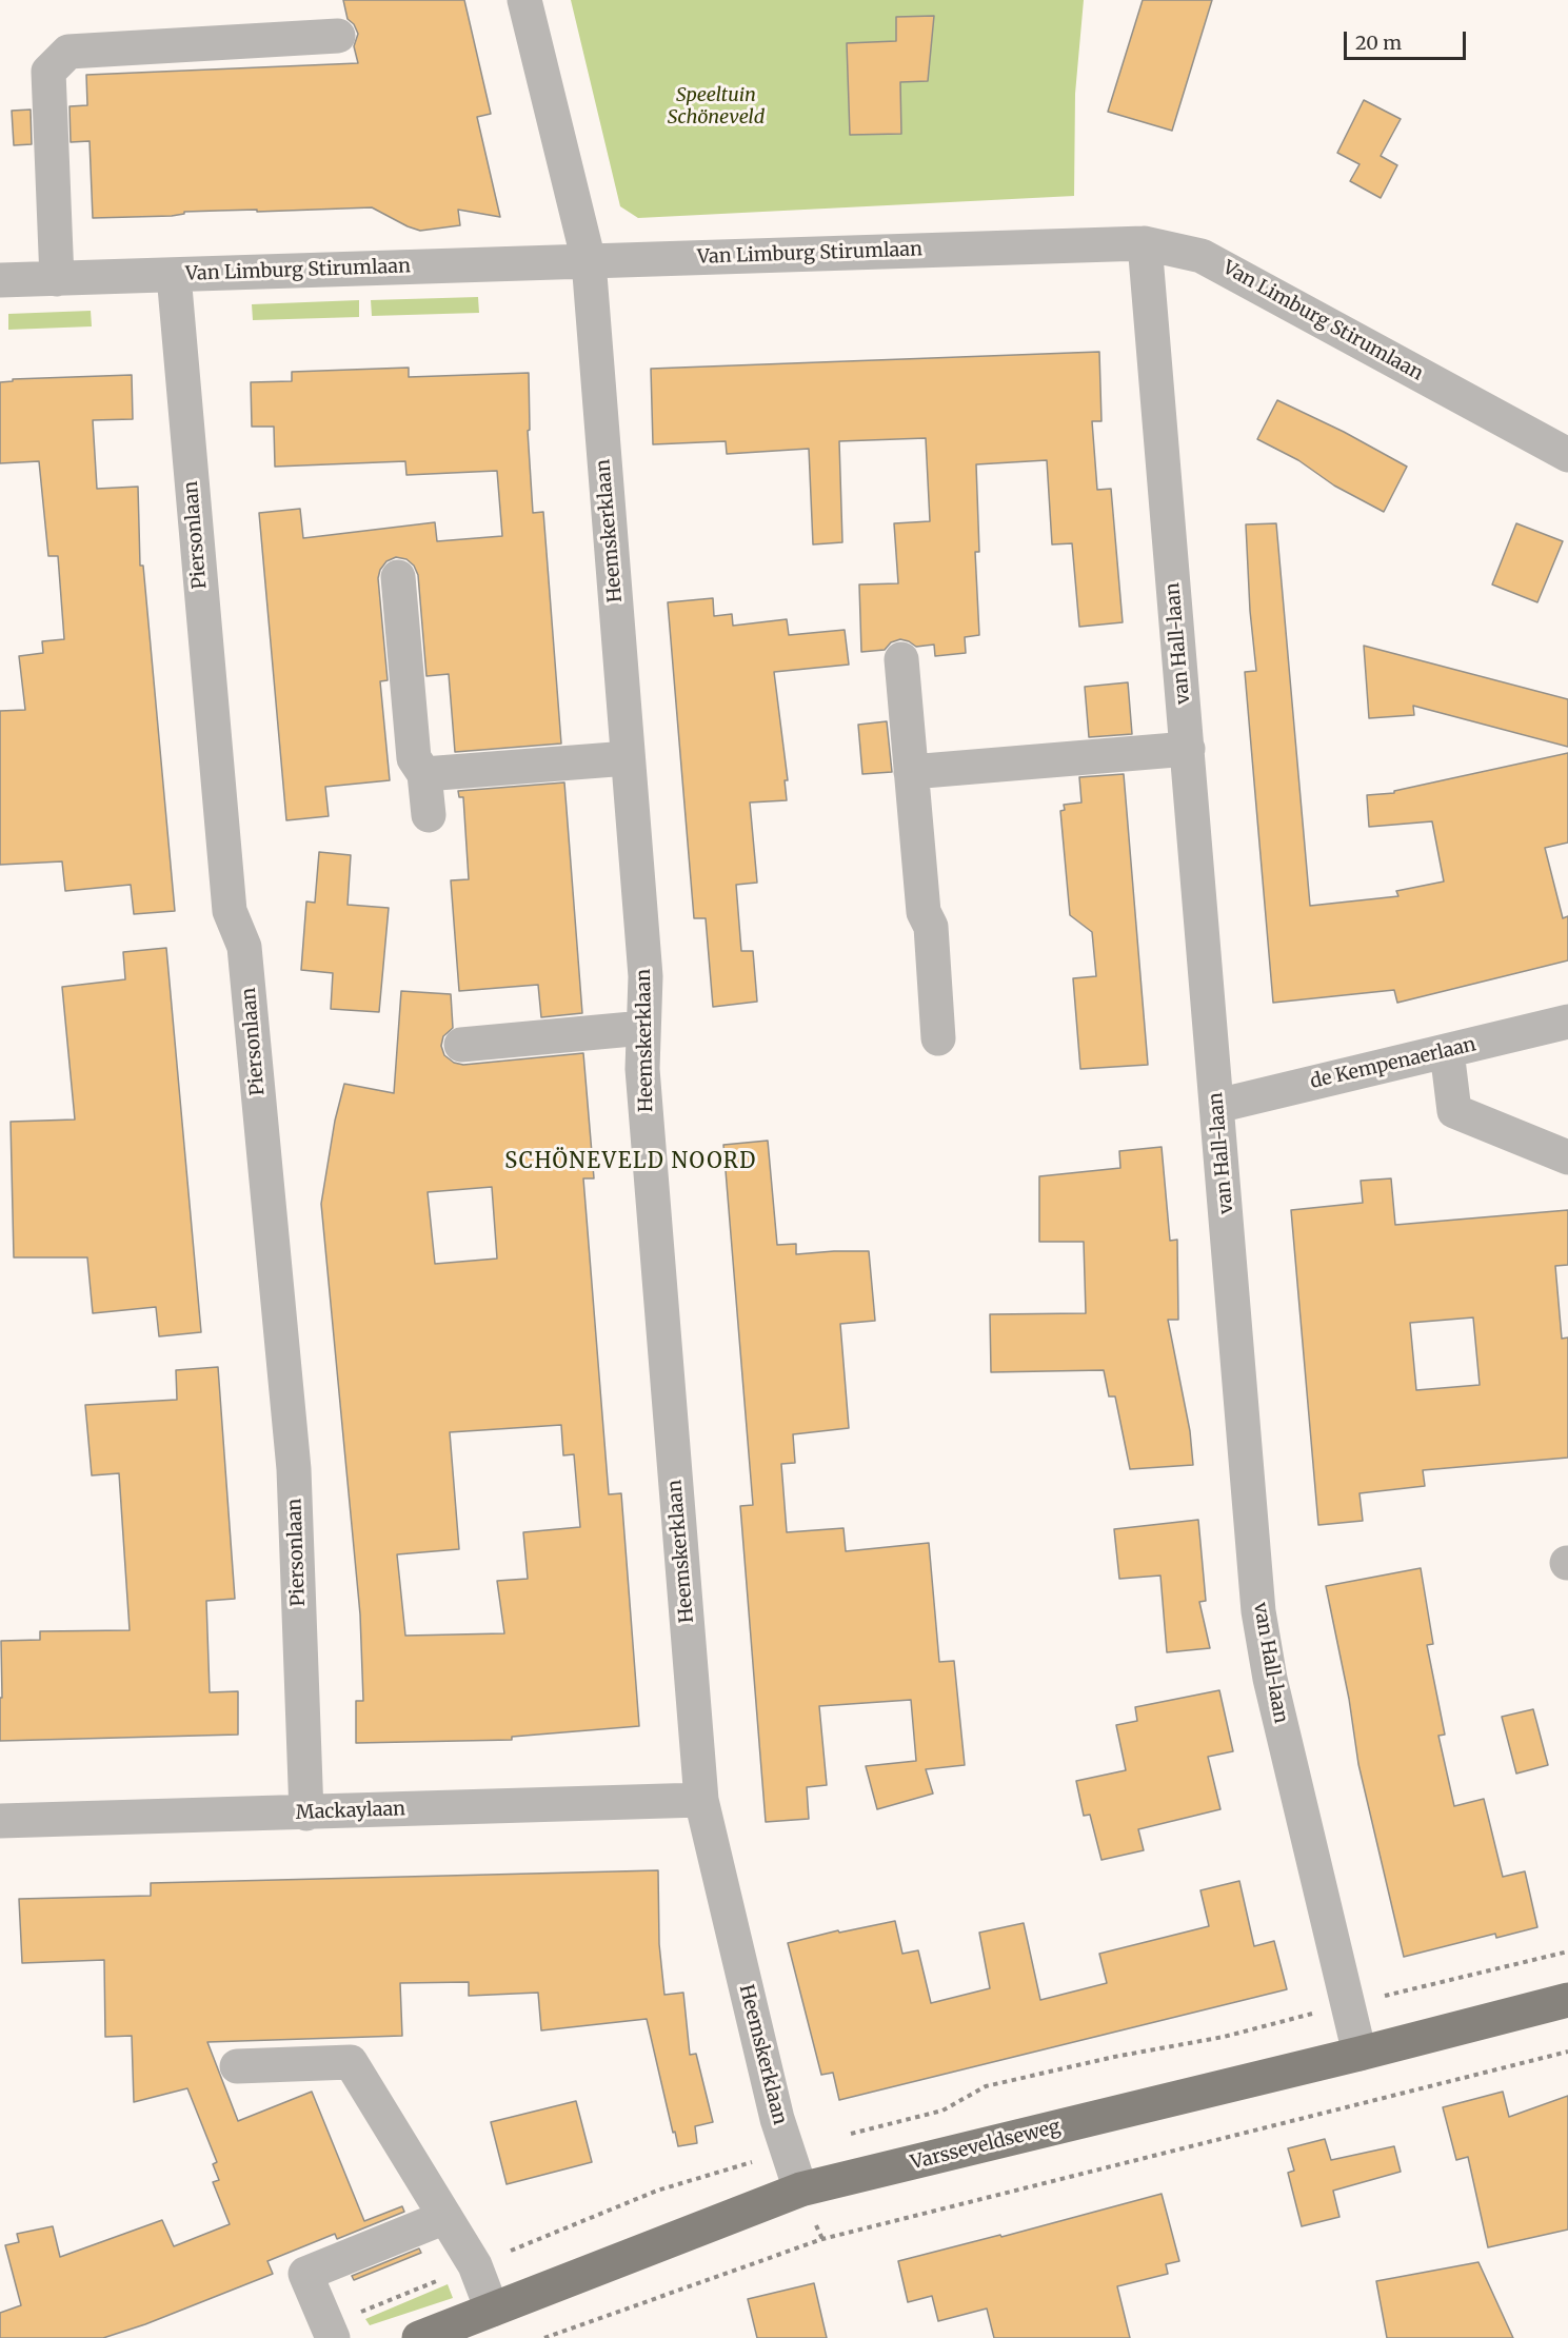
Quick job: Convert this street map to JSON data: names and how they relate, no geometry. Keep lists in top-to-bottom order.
{
  "streets": {
    "main road": ["Varsseveldseweg"],
    "street": [
      "Van Limburg Stirumlaan",
      "Heemskerklaan",
      "Piersonlaan",
      "van Hall-laan",
      "de Kempenaerlaan",
      "Mackaylaan"
    ]
  },
  "crossings": [
    ["Van Limburg Stirumlaan", "Heemskerklaan"],
    ["Van Limburg Stirumlaan", "Piersonlaan"],
    ["Van Limburg Stirumlaan", "van Hall-laan"],
    ["Heemskerklaan", "Mackaylaan"],
    ["Heemskerklaan", "Varsseveldseweg"],
    ["Piersonlaan", "Mackaylaan"],
    ["van Hall-laan", "de Kempenaerlaan"],
    ["van Hall-laan", "Varsseveldseweg"]
  ],
  "districts": ["SCHÖNEVELD NOORD"],
  "parks": ["Speeltuin Schöneveld"],
  "scale_bar": "20 m"
}
